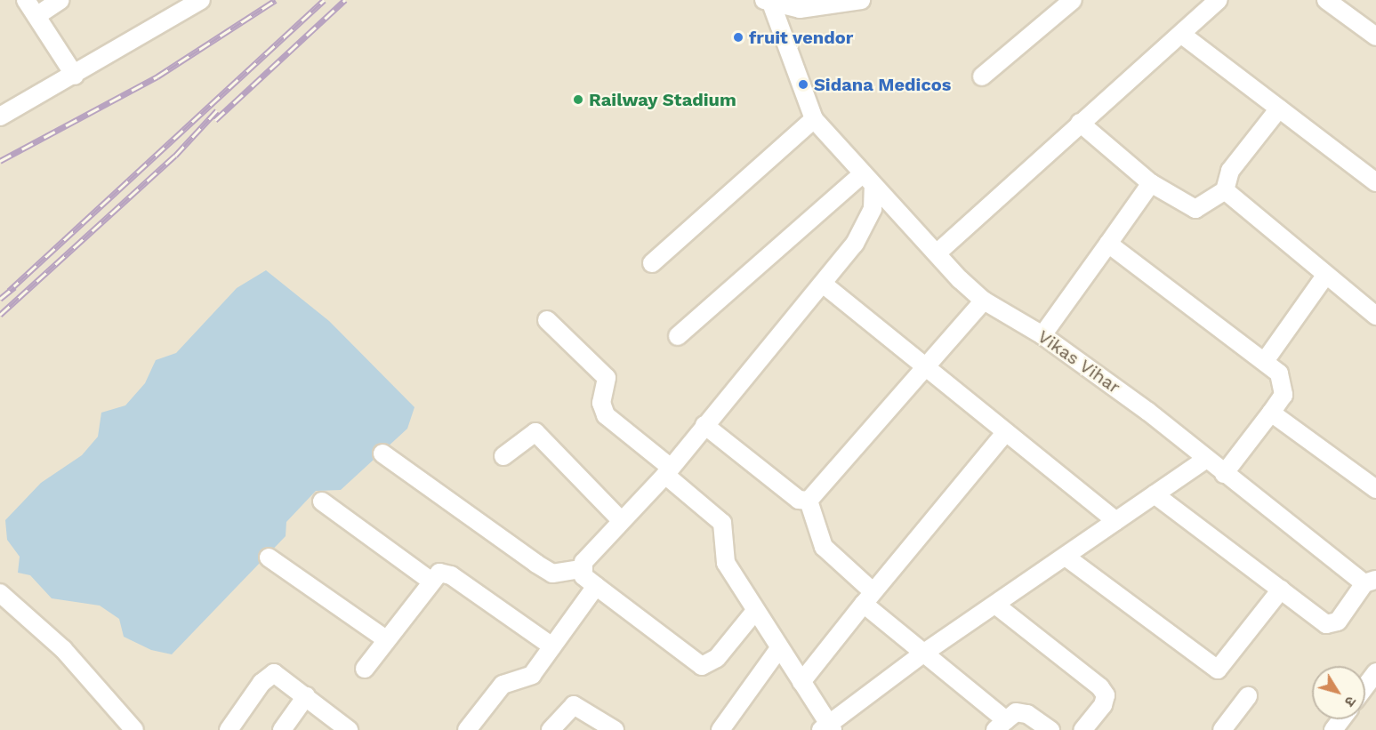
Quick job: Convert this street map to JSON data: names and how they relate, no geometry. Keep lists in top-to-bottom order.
{
  "streets": {
    "street": ["Vikas Vihar"]
  },
  "places": ["fruit vendor", "Sidana Medicos", "Railway Stadium"],
  "north": "bottom right"
}
